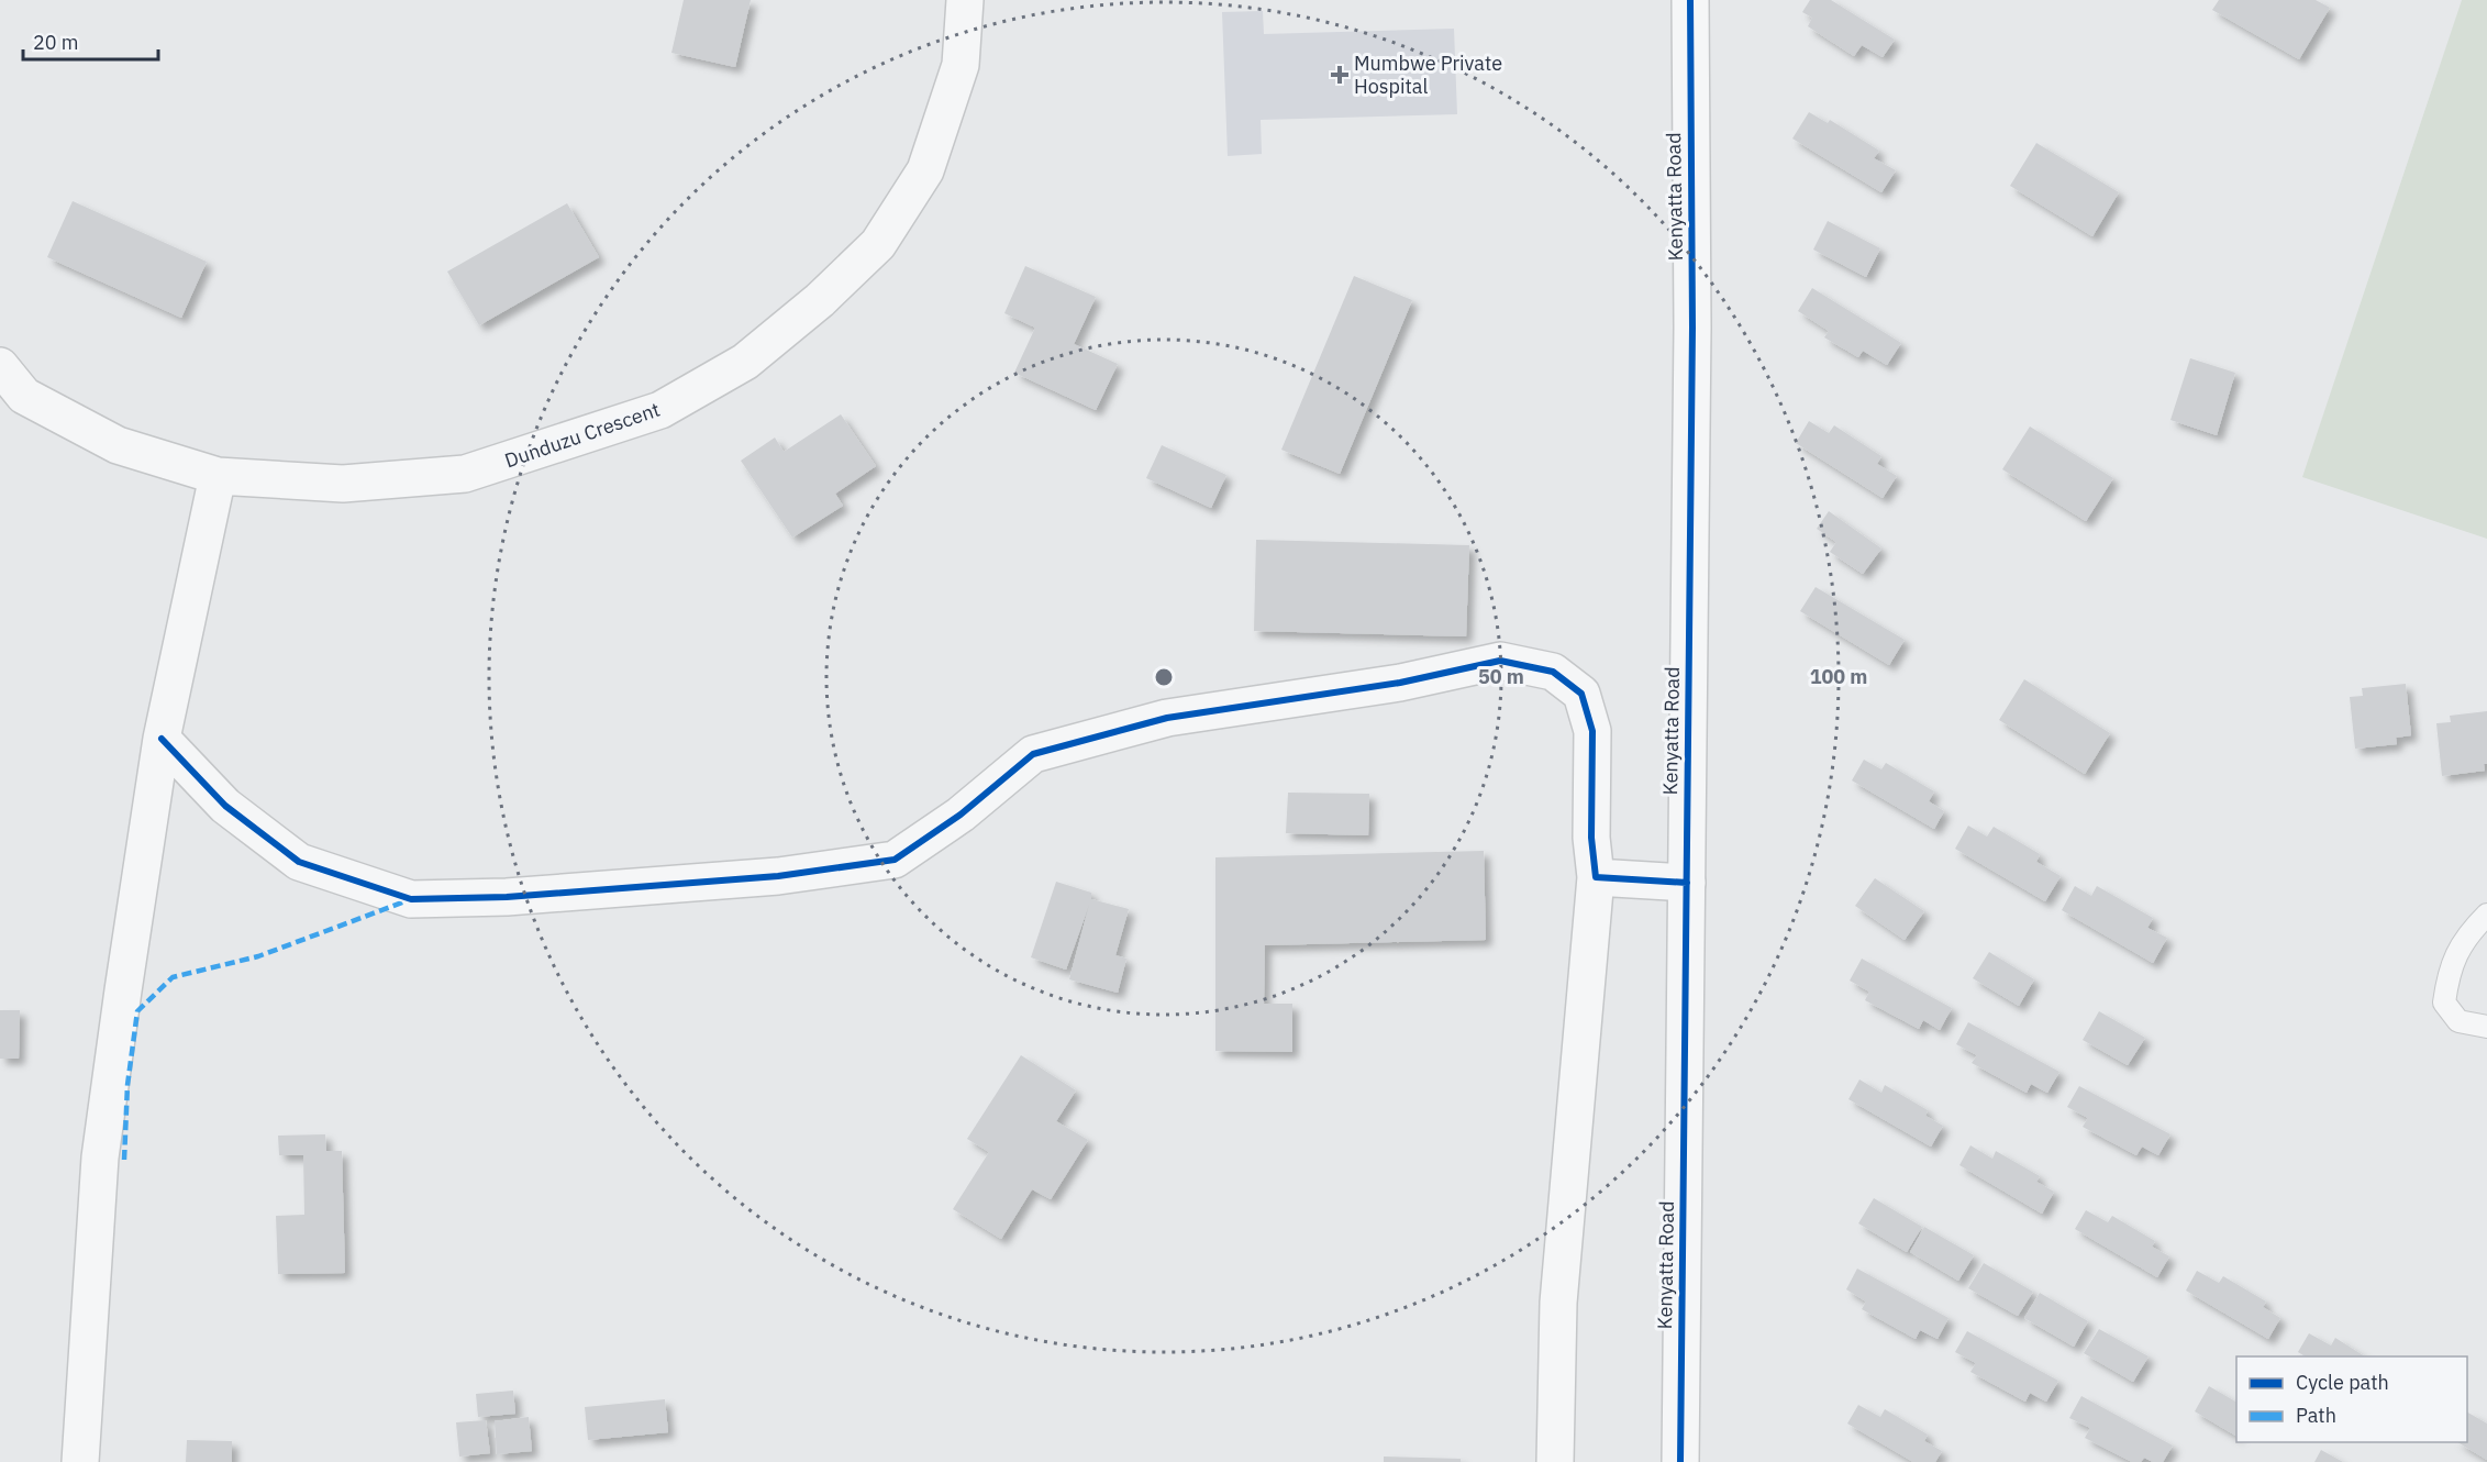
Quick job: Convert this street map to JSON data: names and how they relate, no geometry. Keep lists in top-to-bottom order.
{
  "streets": {
    "street": ["Kenyatta Road", "Dunduzu Crescent"]
  },
  "places": {
    "health": ["Mumbwe Private Hospital"]
  },
  "legend": ["Cycle path", "Path"],
  "scale_bar": "20 m",
  "rings": ["50 m", "100 m"]
}
